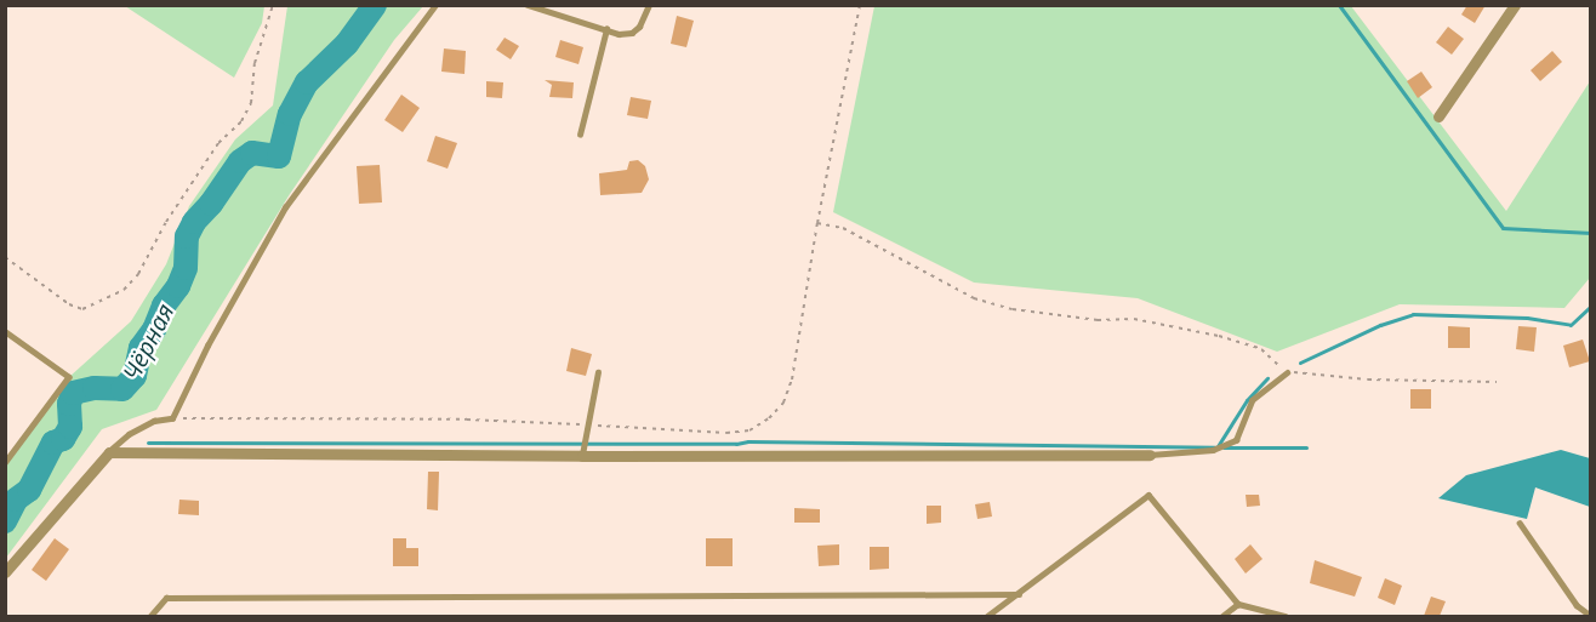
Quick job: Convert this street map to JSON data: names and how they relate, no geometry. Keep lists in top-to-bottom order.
{
  "water": ["Чёрная"]
}
